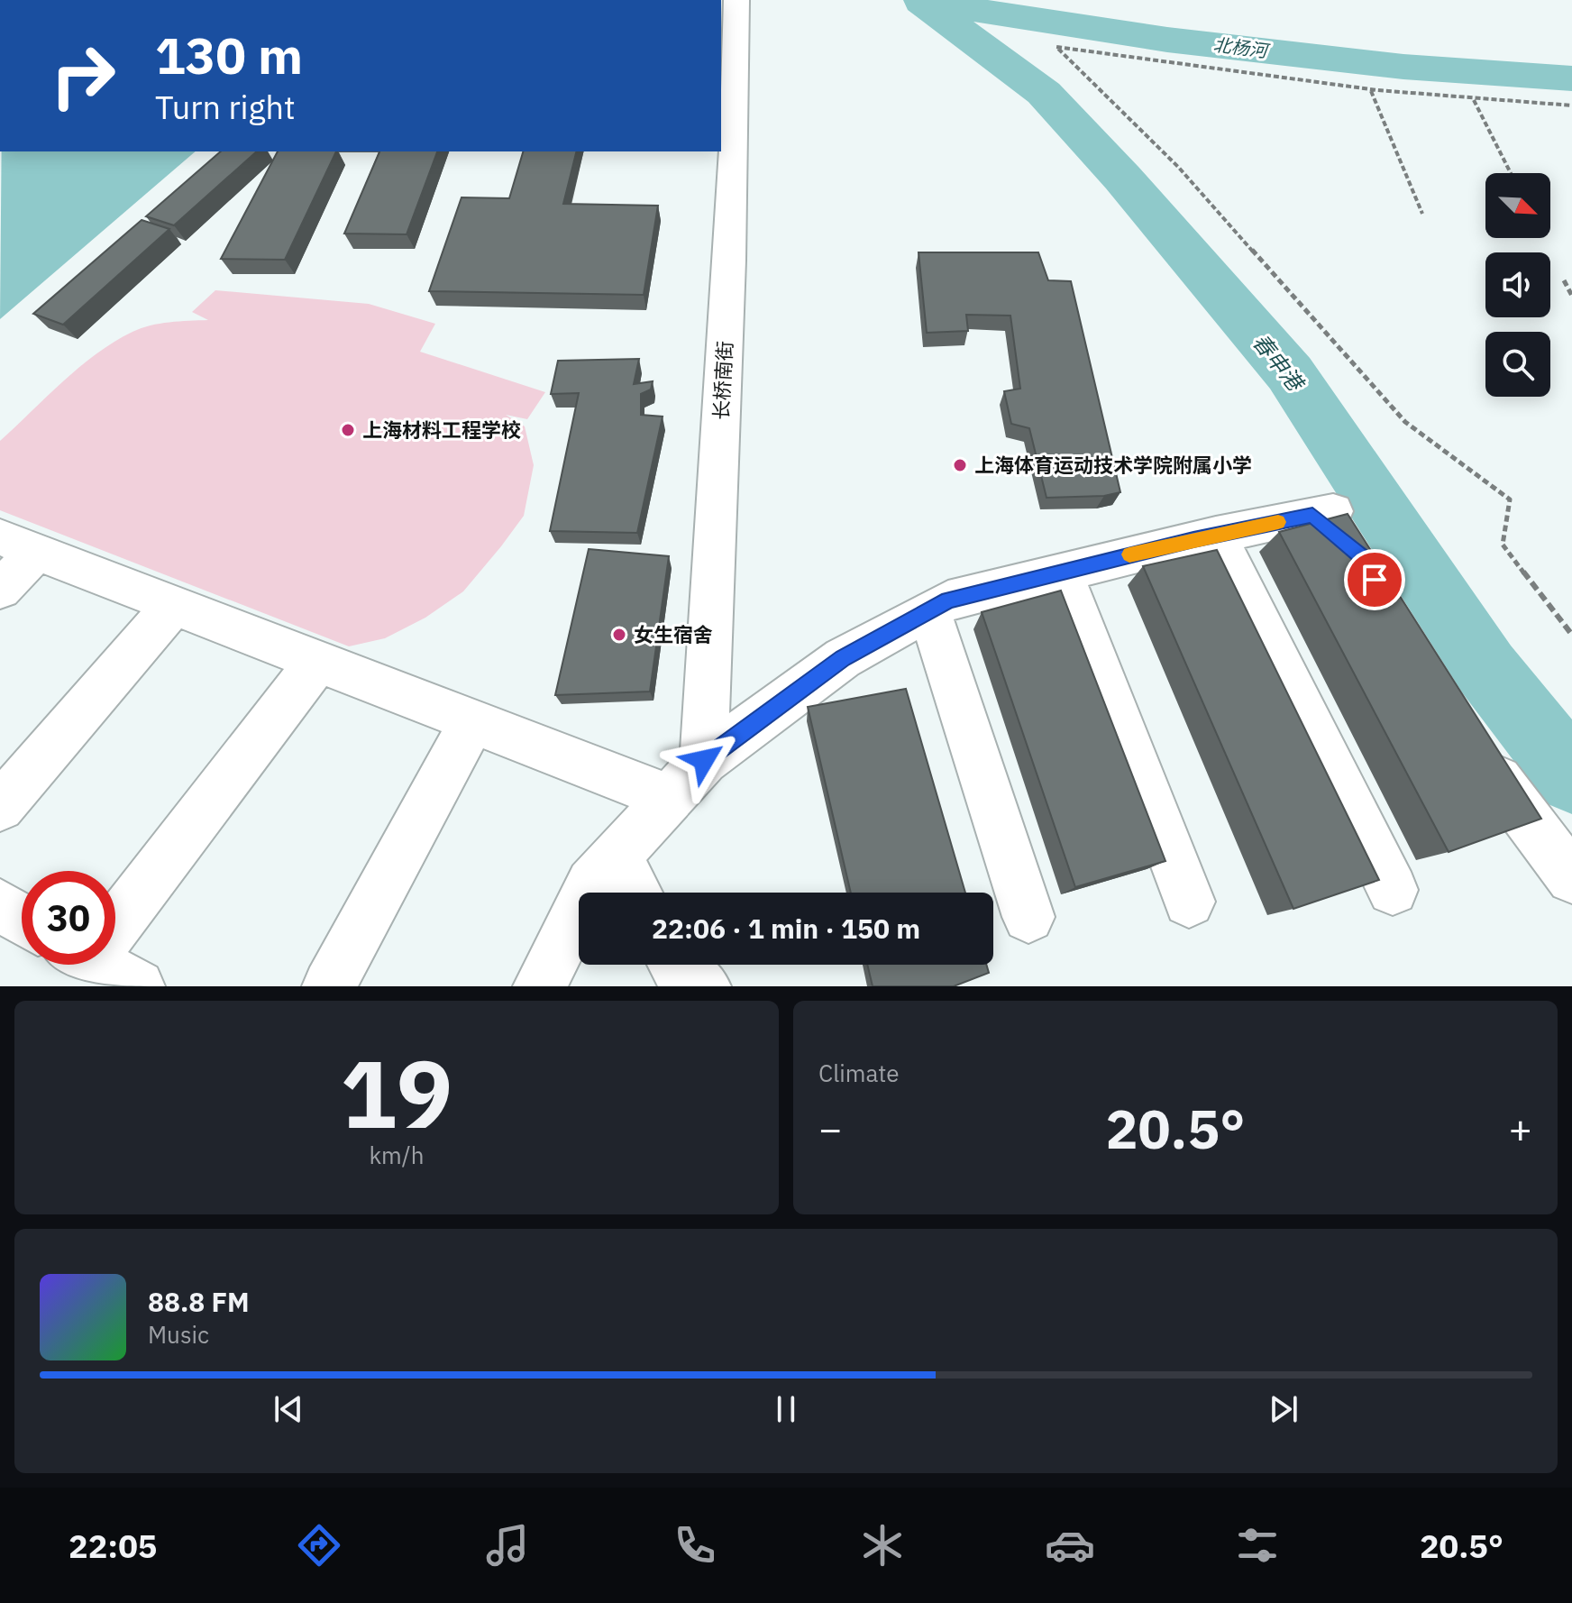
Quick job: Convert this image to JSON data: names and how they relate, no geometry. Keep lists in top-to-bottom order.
{
  "streets": {
    "street": ["长桥南街"]
  },
  "water": ["北杨河", "春申港"],
  "places": ["上海材料工程学校", "上海体育运动技术学院附属小学", "女生宿舍"],
  "north": "bottom right",
  "page": {
    "turn": ["130 m", "Turn right"],
    "limit": "30",
    "trip": "22:06 · 1 min · 150 m",
    "tile": [
      ["19", "km/h"],
      "Climate"
    ],
    "heat": ["−", "20.5°", "+"],
    "song": ["88.8 FM", "Music"],
    "tabs": ["22:05", "20.5°"]
  }
}
